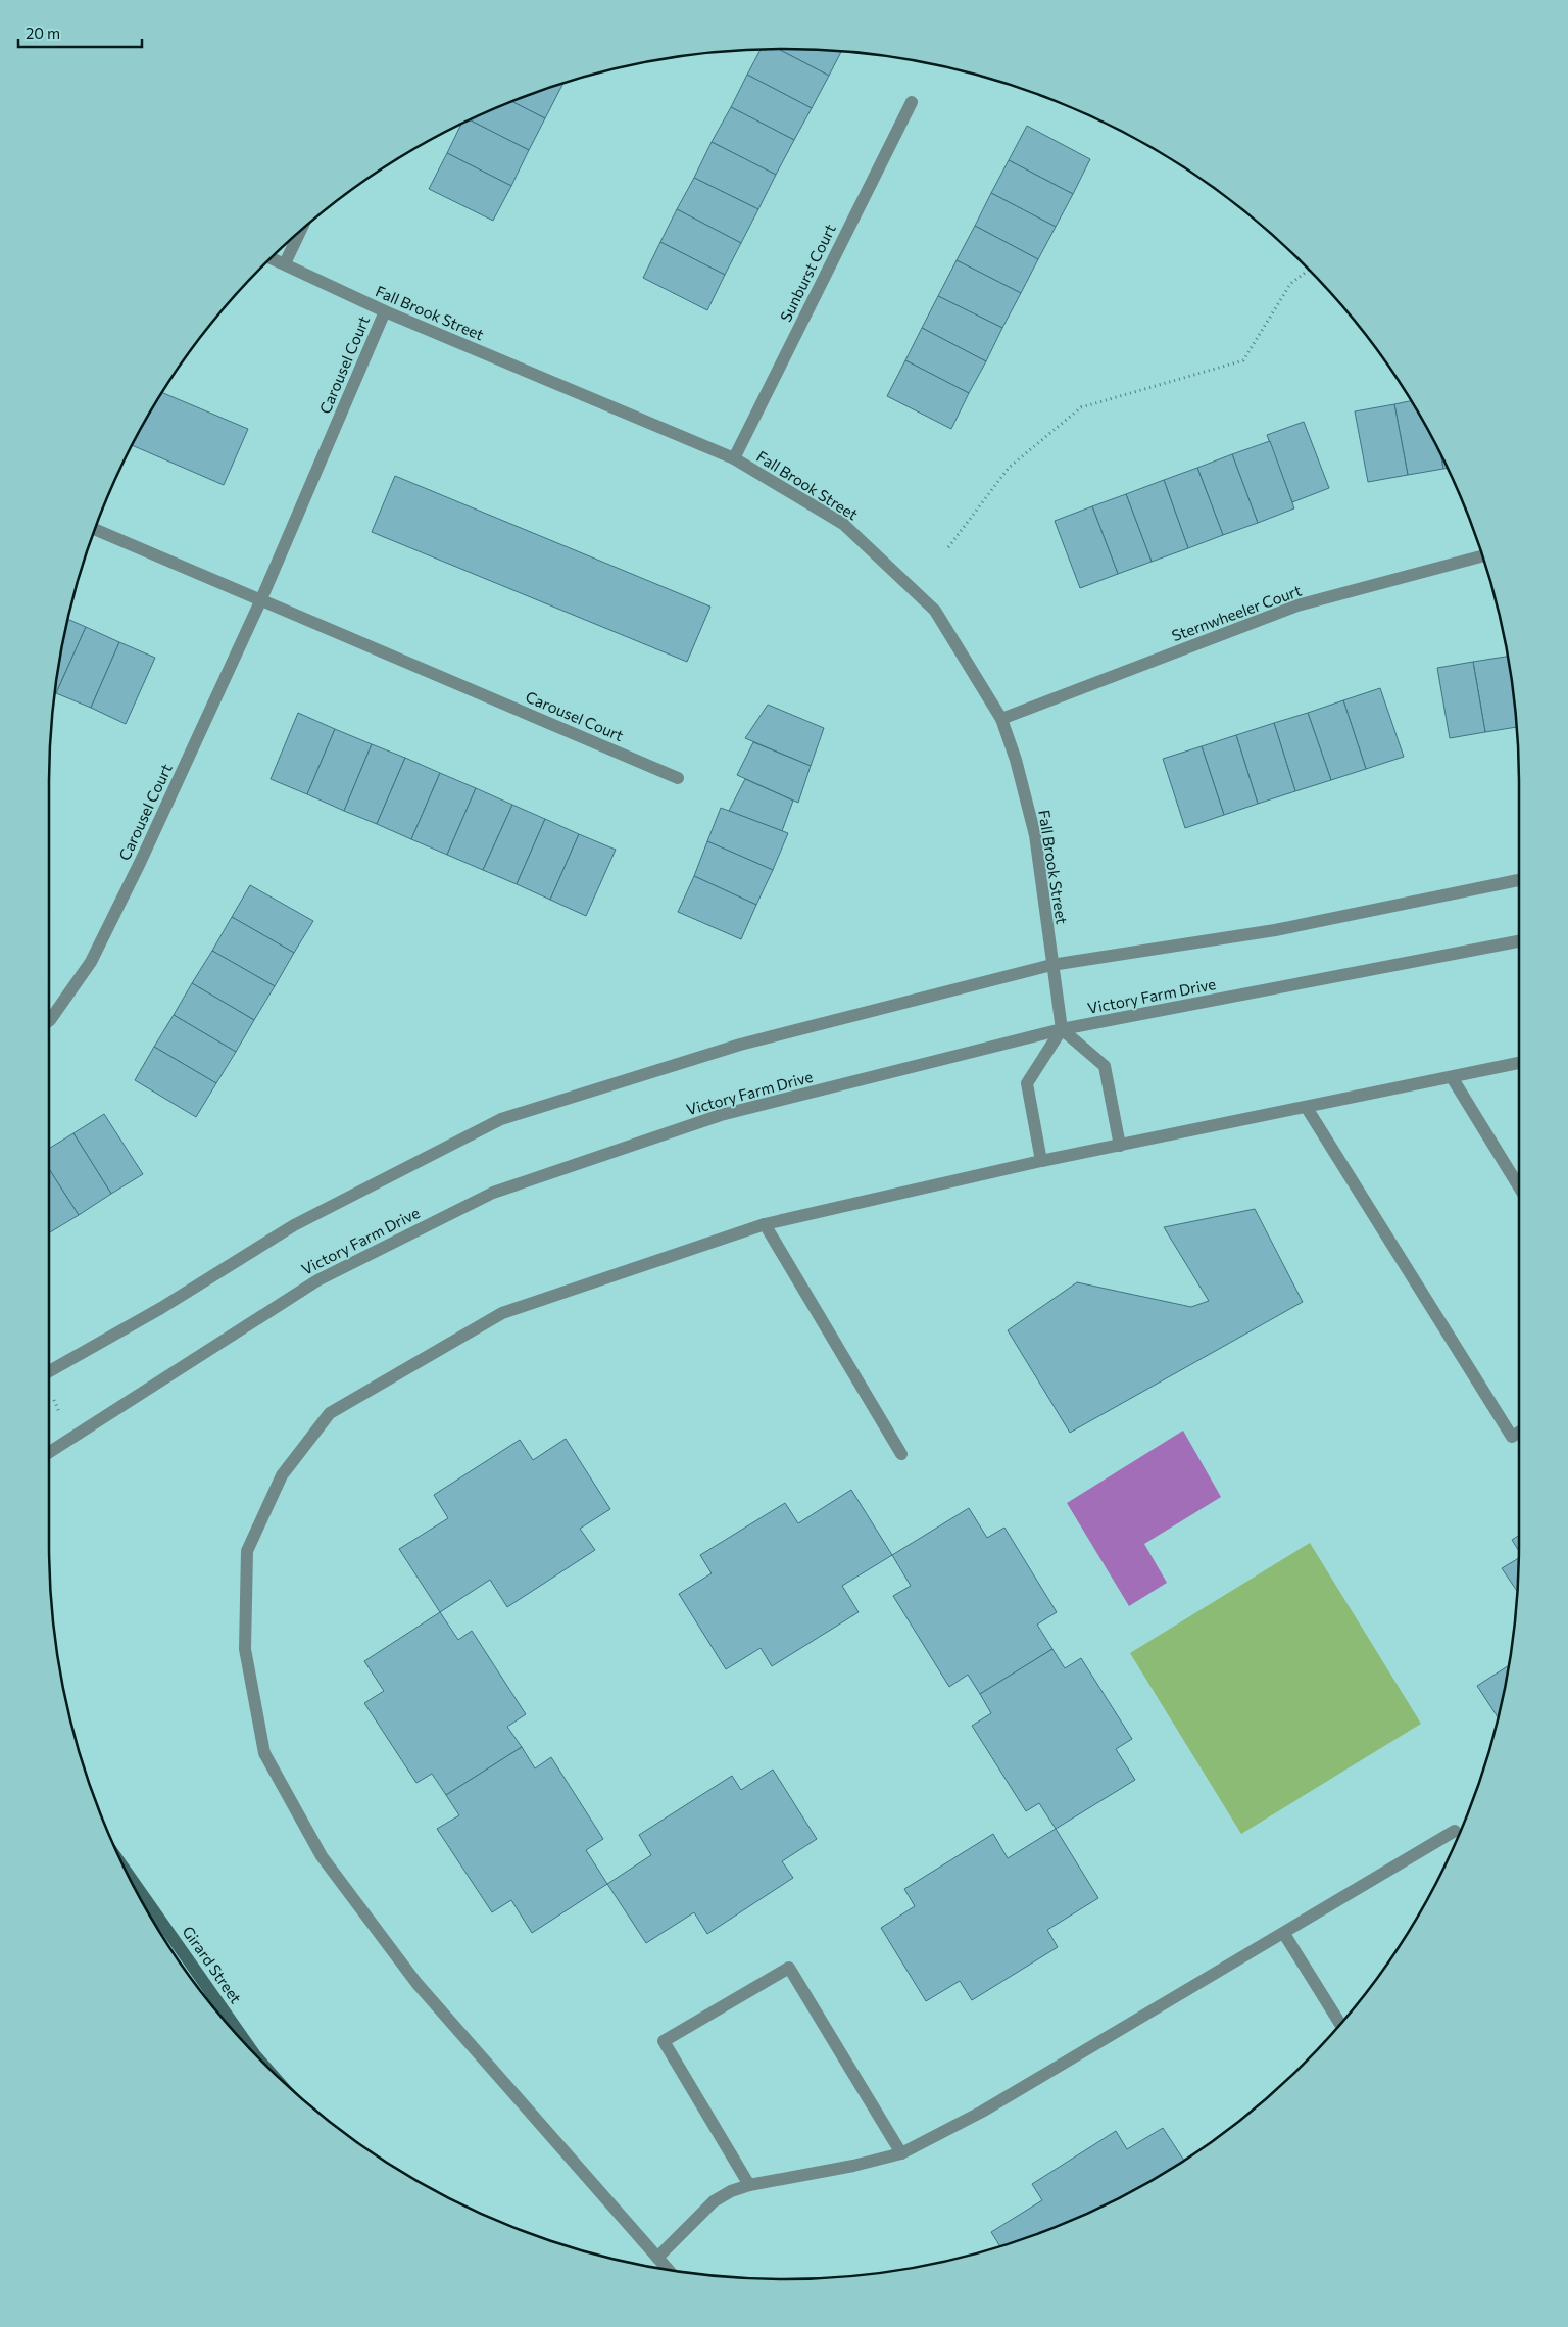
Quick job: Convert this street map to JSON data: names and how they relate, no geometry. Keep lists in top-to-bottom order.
{
  "streets": {
    "street": [
      "Sunburst Court",
      "Fall Brook Street",
      "Carousel Court",
      "Sternwheeler Court",
      "Victory Farm Drive",
      "Girard Street"
    ]
  },
  "crossings": [
    ["Sunburst Court", "Fall Brook Street"],
    ["Fall Brook Street", "Carousel Court"],
    ["Fall Brook Street", "Sternwheeler Court"],
    ["Fall Brook Street", "Victory Farm Drive"]
  ],
  "scale_bar": "20 m"
}
